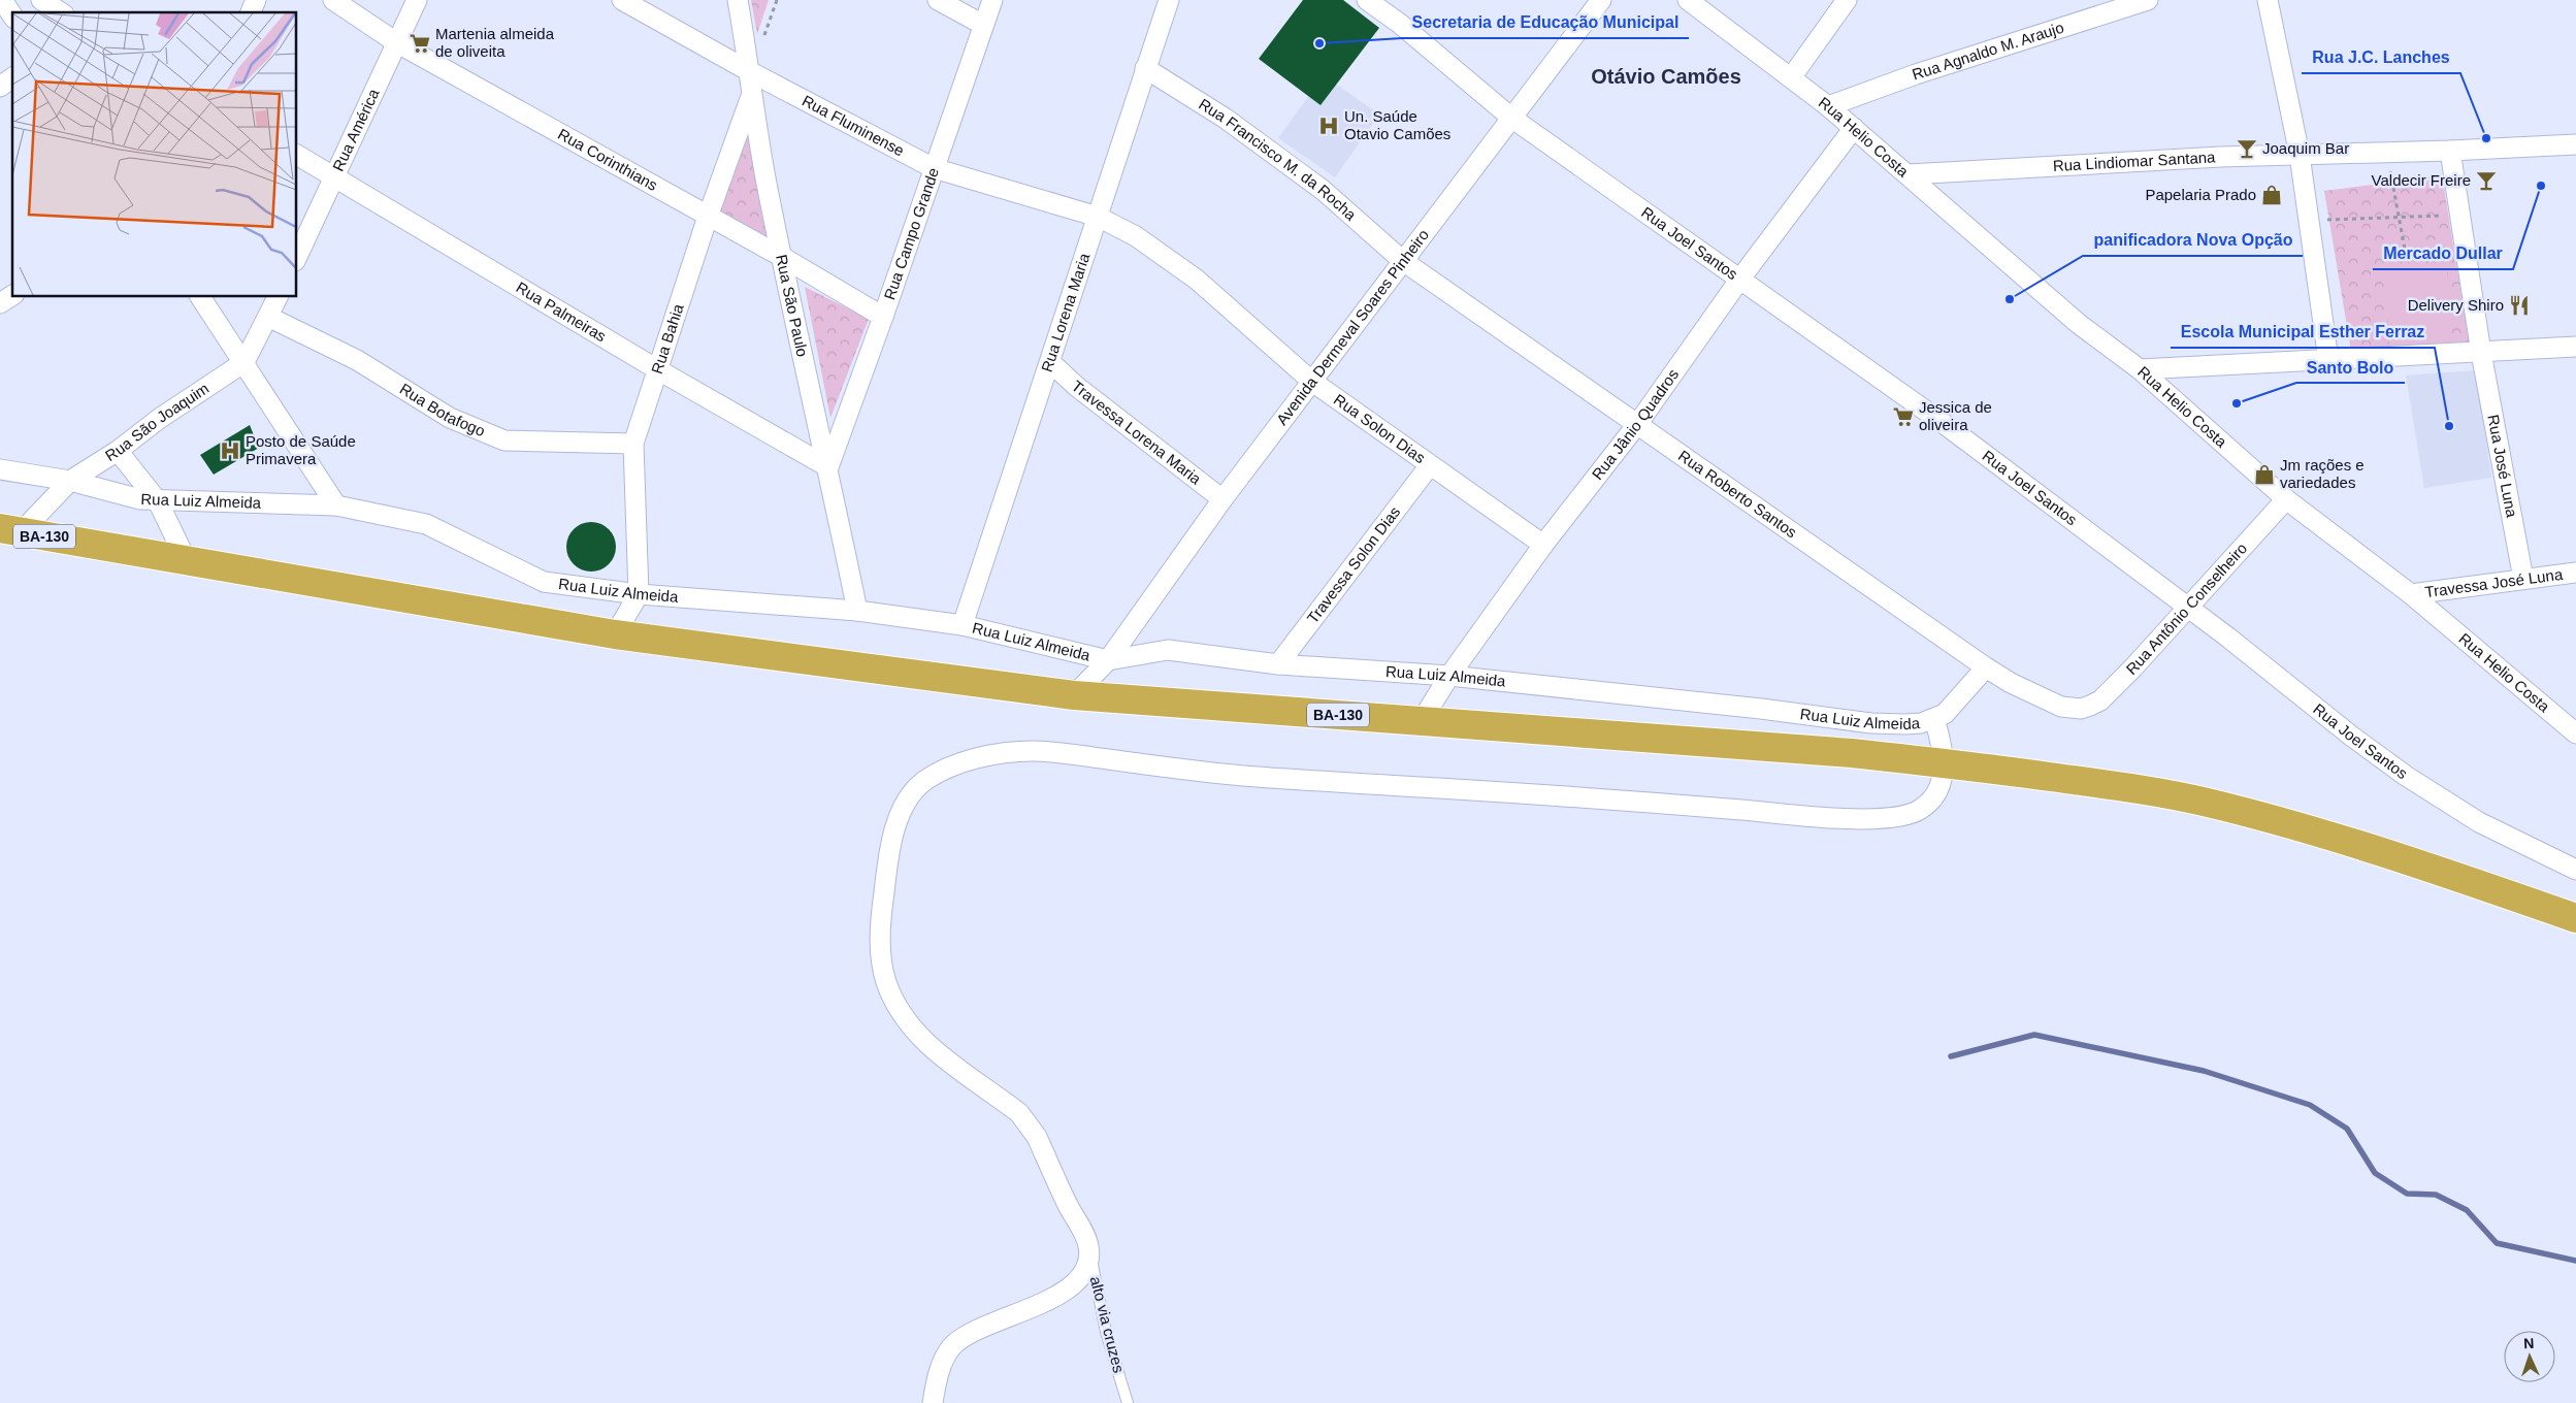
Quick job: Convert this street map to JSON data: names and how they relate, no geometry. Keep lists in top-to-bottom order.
{
  "streets": {
    "highway": ["BA-130"],
    "street": [
      "Rua Agnaldo M. Araujo",
      "Rua Fluminense",
      "Rua América",
      "Rua Helio Costa",
      "Rua Corinthians",
      "Rua Francisco M. da Rocha",
      "Rua Lindiomar Santana",
      "Rua Campo Grande",
      "Rua Joel Santos",
      "Rua São Paulo",
      "Rua Palmeiras",
      "Rua Lorena Maria",
      "Avenida Dermeval Soares Pinheiro",
      "Rua Bahia",
      "Rua Botafogo",
      "Rua São Joaquim",
      "Rua Jânio Quadros",
      "Rua Solon Dias",
      "Travessa Lorena Maria",
      "Rua José Luna",
      "Rua Roberto Santos",
      "Rua Luiz Almeida",
      "Travessa Solon Dias",
      "Travessa José Luna",
      "Rua Antônio Conselheiro"
    ],
    "lane": ["alto via cruzes"]
  },
  "crossings": [
    ["Rua Agnaldo M. Araujo", "Rua Helio Costa"],
    ["Rua Fluminense", "Rua Campo Grande"],
    ["Rua Fluminense", "Rua São Paulo"],
    ["Rua Fluminense", "Rua Lorena Maria"],
    ["Rua Fluminense", "Rua Solon Dias"],
    ["Rua América", "Rua Corinthians"],
    ["Rua América", "Rua Palmeiras"],
    ["Rua Helio Costa", "Rua Lindiomar Santana"],
    ["Rua Helio Costa", "Rua Jânio Quadros"],
    ["Rua Helio Costa", "Travessa José Luna"],
    ["Rua Helio Costa", "Rua Antônio Conselheiro"],
    ["Rua Corinthians", "Rua Campo Grande"],
    ["Rua Corinthians", "Rua São Paulo"],
    ["Rua Corinthians", "Rua Bahia"],
    ["Rua Francisco M. da Rocha", "Rua Lorena Maria"],
    ["Rua Francisco M. da Rocha", "Avenida Dermeval Soares Pinheiro"],
    ["Rua Francisco M. da Rocha", "Rua Roberto Santos"],
    ["Rua Lindiomar Santana", "Rua José Luna"],
    ["Rua Campo Grande", "Rua São Paulo"],
    ["Rua Campo Grande", "Rua Palmeiras"],
    ["Rua Joel Santos", "Avenida Dermeval Soares Pinheiro"],
    ["Rua Joel Santos", "Rua Jânio Quadros"],
    ["Rua Joel Santos", "Rua Antônio Conselheiro"],
    ["Rua São Paulo", "Rua Palmeiras"],
    ["Rua São Paulo", "Rua Bahia"],
    ["Rua São Paulo", "Rua Luiz Almeida"],
    ["Rua Palmeiras", "Rua Bahia"],
    ["Rua Lorena Maria", "Rua Solon Dias"],
    ["Rua Lorena Maria", "Travessa Lorena Maria"],
    ["Rua Lorena Maria", "Rua Luiz Almeida"],
    ["Avenida Dermeval Soares Pinheiro", "Rua Solon Dias"],
    ["Avenida Dermeval Soares Pinheiro", "Travessa Lorena Maria"],
    ["Avenida Dermeval Soares Pinheiro", "Rua Roberto Santos"],
    ["Avenida Dermeval Soares Pinheiro", "Rua Luiz Almeida"],
    ["Avenida Dermeval Soares Pinheiro", "BA-130"],
    ["Rua Bahia", "Rua Botafogo"],
    ["Rua Bahia", "Rua Luiz Almeida"],
    ["Rua São Joaquim", "Rua Luiz Almeida"],
    ["Rua São Joaquim", "BA-130"],
    ["Rua Jânio Quadros", "Rua Solon Dias"],
    ["Rua Jânio Quadros", "Rua Roberto Santos"],
    ["Rua Jânio Quadros", "Rua Luiz Almeida"],
    ["Rua Jânio Quadros", "BA-130"],
    ["Rua Solon Dias", "Travessa Solon Dias"],
    ["Rua José Luna", "Travessa José Luna"],
    ["Rua Roberto Santos", "Rua Luiz Almeida"],
    ["Rua Roberto Santos", "Rua Antônio Conselheiro"],
    ["Rua Luiz Almeida", "Travessa Solon Dias"]
  ],
  "districts": ["Otávio Camões"],
  "places": {
    "supermarket": ["Martenia almeida de oliveita", "Jessica de oliveira"],
    "other": [
      "Secretaria de Educação Municipal",
      "Rua J.C. Lanches",
      "Mercado Dullar",
      "panificadora Nova Opção",
      "Santo Bolo",
      "Escola Municipal Esther Ferraz"
    ],
    "hospital": ["Un. Saúde Otavio Camões", "Posto de Saúde Primavera"],
    "bar": ["Joaquim Bar", "Valdecir Freire"],
    "shop": ["Papelaria Prado", "Jm rações e variedades"],
    "restaurant": ["Delivery Shiro"]
  },
  "north": "top"
}
